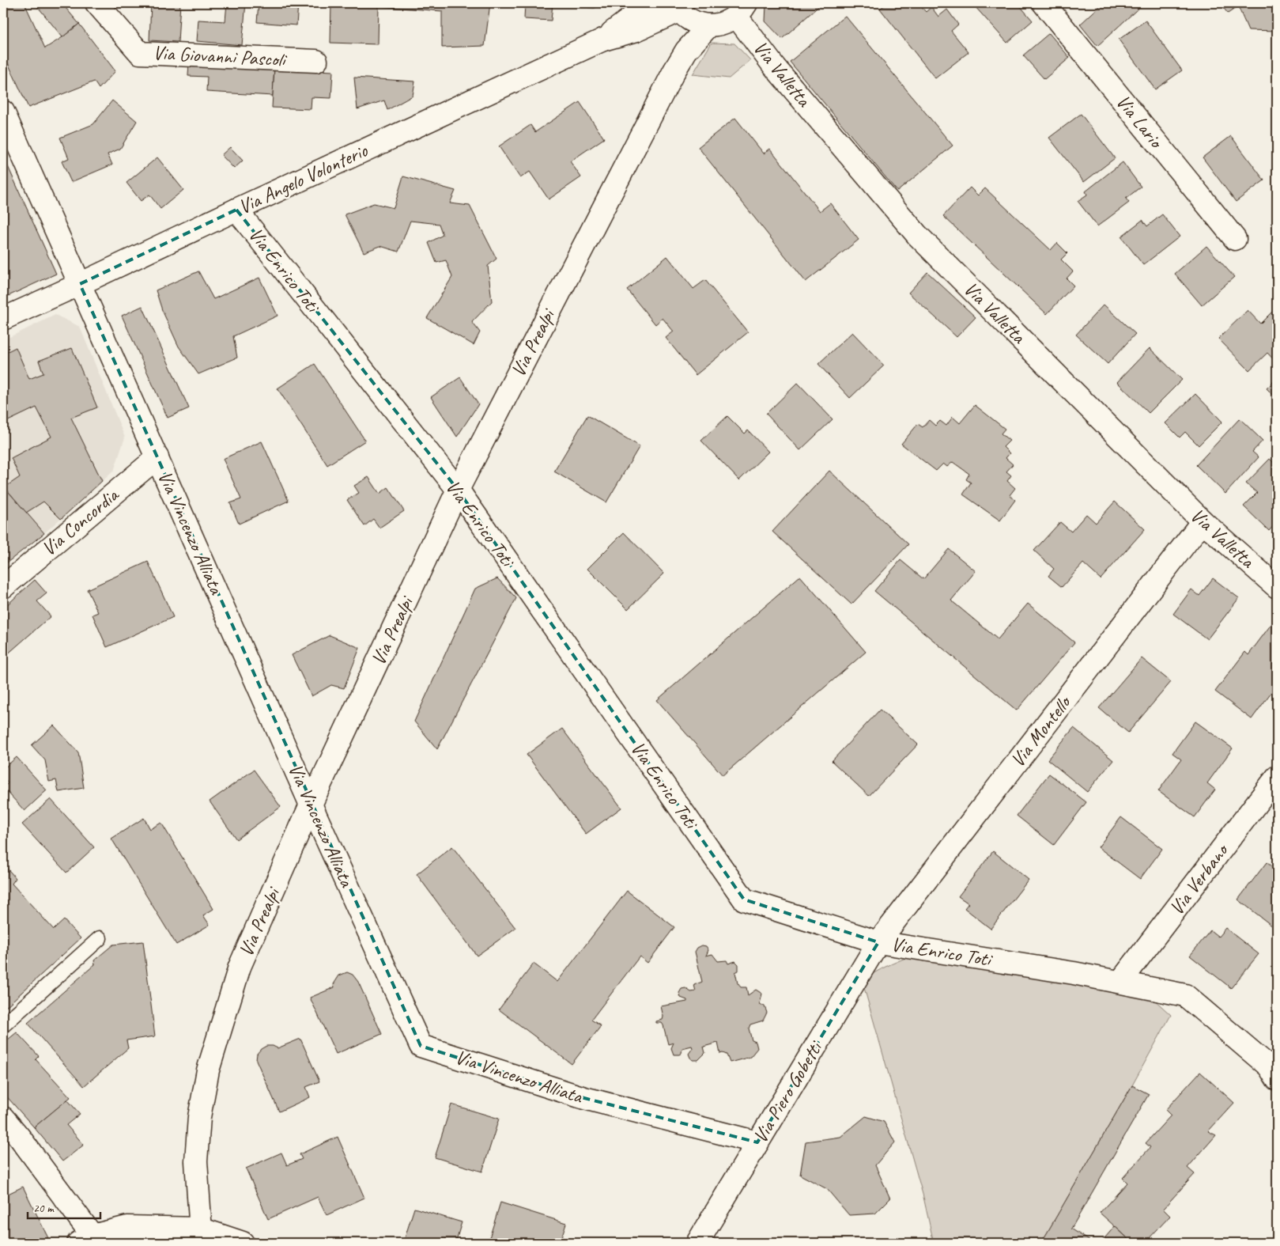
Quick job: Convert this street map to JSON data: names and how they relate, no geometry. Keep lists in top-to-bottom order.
{
  "streets": {
    "street": [
      "Via Giovanni Pascoli",
      "Via Valletta",
      "Via Lario",
      "Via Angelo Volonterio",
      "Via Enrico Toti",
      "Via Prealpi",
      "Via Concordia",
      "Via Vincenzo Alliata",
      "Via Montello",
      "Via Verbano",
      "Via Piero Gobetti"
    ]
  },
  "crossings": [
    ["Via Valletta", "Via Montello"],
    ["Via Angelo Volonterio", "Via Enrico Toti"],
    ["Via Angelo Volonterio", "Via Vincenzo Alliata"],
    ["Via Enrico Toti", "Via Prealpi"],
    ["Via Enrico Toti", "Via Montello"],
    ["Via Enrico Toti", "Via Verbano"],
    ["Via Enrico Toti", "Via Piero Gobetti"],
    ["Via Prealpi", "Via Vincenzo Alliata"],
    ["Via Concordia", "Via Vincenzo Alliata"],
    ["Via Vincenzo Alliata", "Via Piero Gobetti"],
    ["Via Montello", "Via Piero Gobetti"]
  ],
  "scale_bar": "20 m"
}
